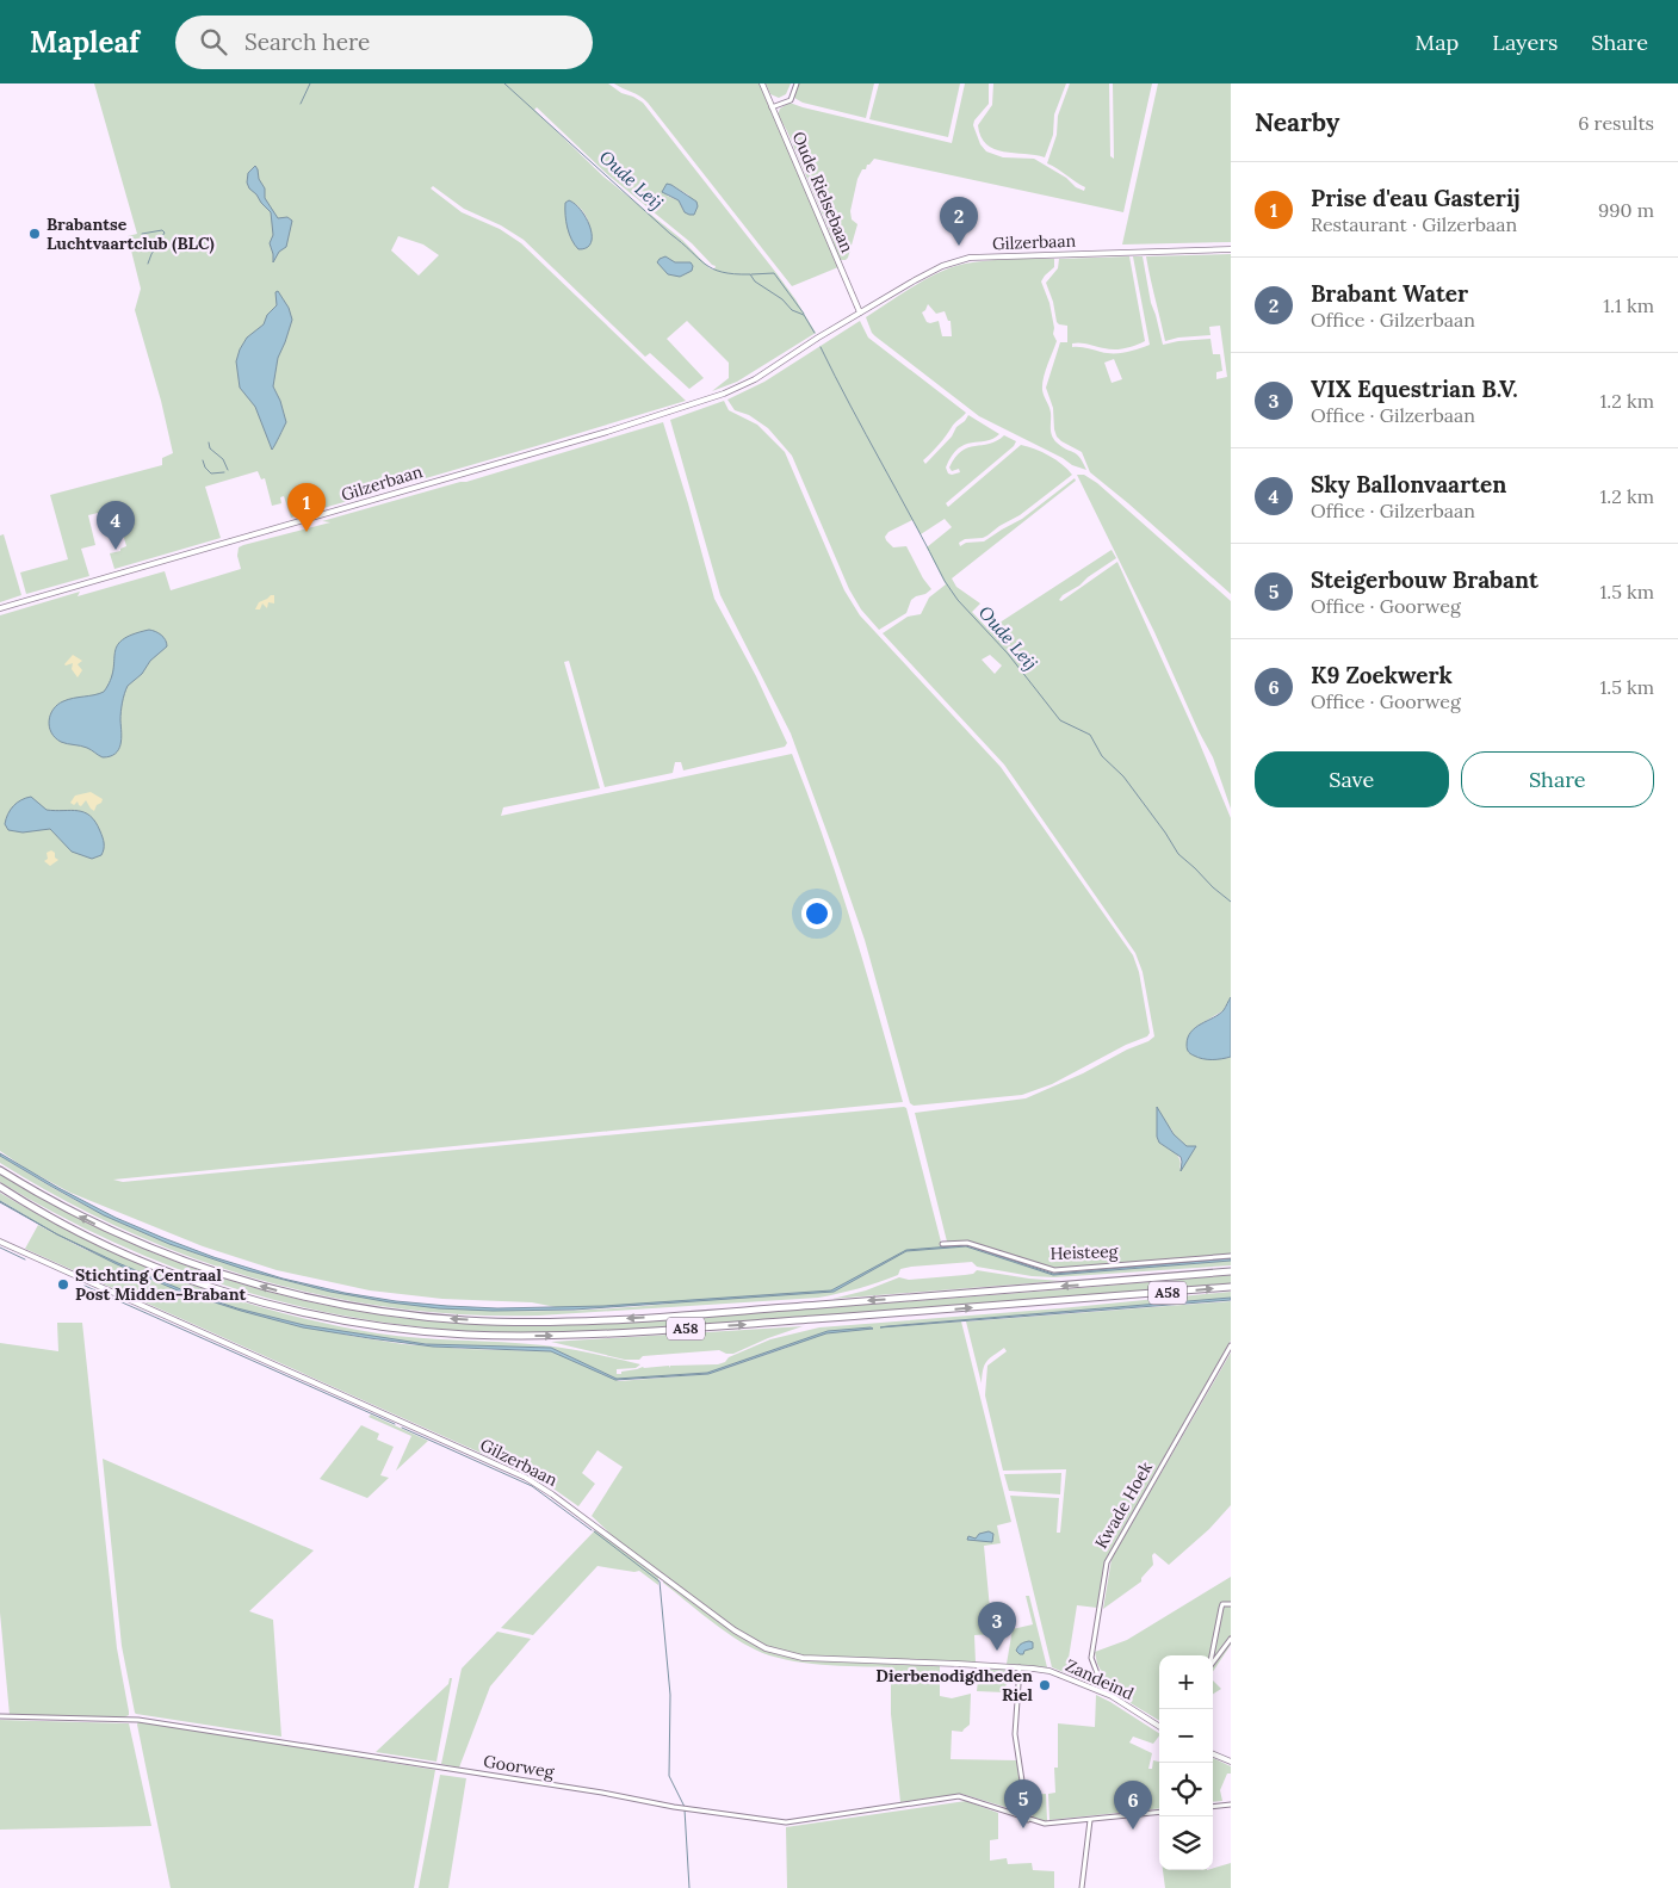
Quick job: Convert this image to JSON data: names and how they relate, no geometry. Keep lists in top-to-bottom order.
{
  "streets": {
    "highway": ["A58"],
    "street": [
      "Oude Rielsebaan",
      "Gilzerbaan",
      "Heisteeg",
      "Kwade Hoek",
      "Zandeind",
      "Goorweg"
    ]
  },
  "crossings": [
    ["Oude Rielsebaan", "Gilzerbaan"],
    ["Gilzerbaan", "Zandeind"],
    ["Kwade Hoek", "Zandeind"]
  ],
  "water": ["Oude Leij"],
  "places": ["Brabantse Luchtvaartclub (BLC)", "Stichting Centraal Post Midden-Brabant", "Dierbenodigdheden Riel"],
  "page": {
    "header": "Mapleaf",
    "search": "Search here",
    "nav": ["Map", "Layers", "Share"],
    "heading": ["Nearby", "6 results"],
    "list": [
      {
        "mark": "1",
        "name": "Prise d'eau Gasterij",
        "note": "Restaurant · Gilzerbaan",
        "value": "990 m"
      },
      {
        "mark": "2",
        "name": "Brabant Water",
        "note": "Office · Gilzerbaan",
        "value": "1.1 km"
      },
      {
        "mark": "3",
        "name": "VIX Equestrian B.V.",
        "note": "Office · Gilzerbaan",
        "value": "1.2 km"
      },
      {
        "mark": "4",
        "name": "Sky Ballonvaarten",
        "note": "Office · Gilzerbaan",
        "value": "1.2 km"
      },
      {
        "mark": "5",
        "name": "Steigerbouw Brabant",
        "note": "Office · Goorweg",
        "value": "1.5 km"
      },
      {
        "mark": "6",
        "name": "K9 Zoekwerk",
        "note": "Office · Goorweg",
        "value": "1.5 km"
      }
    ],
    "pins": [
      "2",
      "1",
      "4",
      "3",
      "5",
      "6"
    ],
    "buttons": ["Save", "Share"],
    "map_buttons": ["+", "−"]
  }
}
